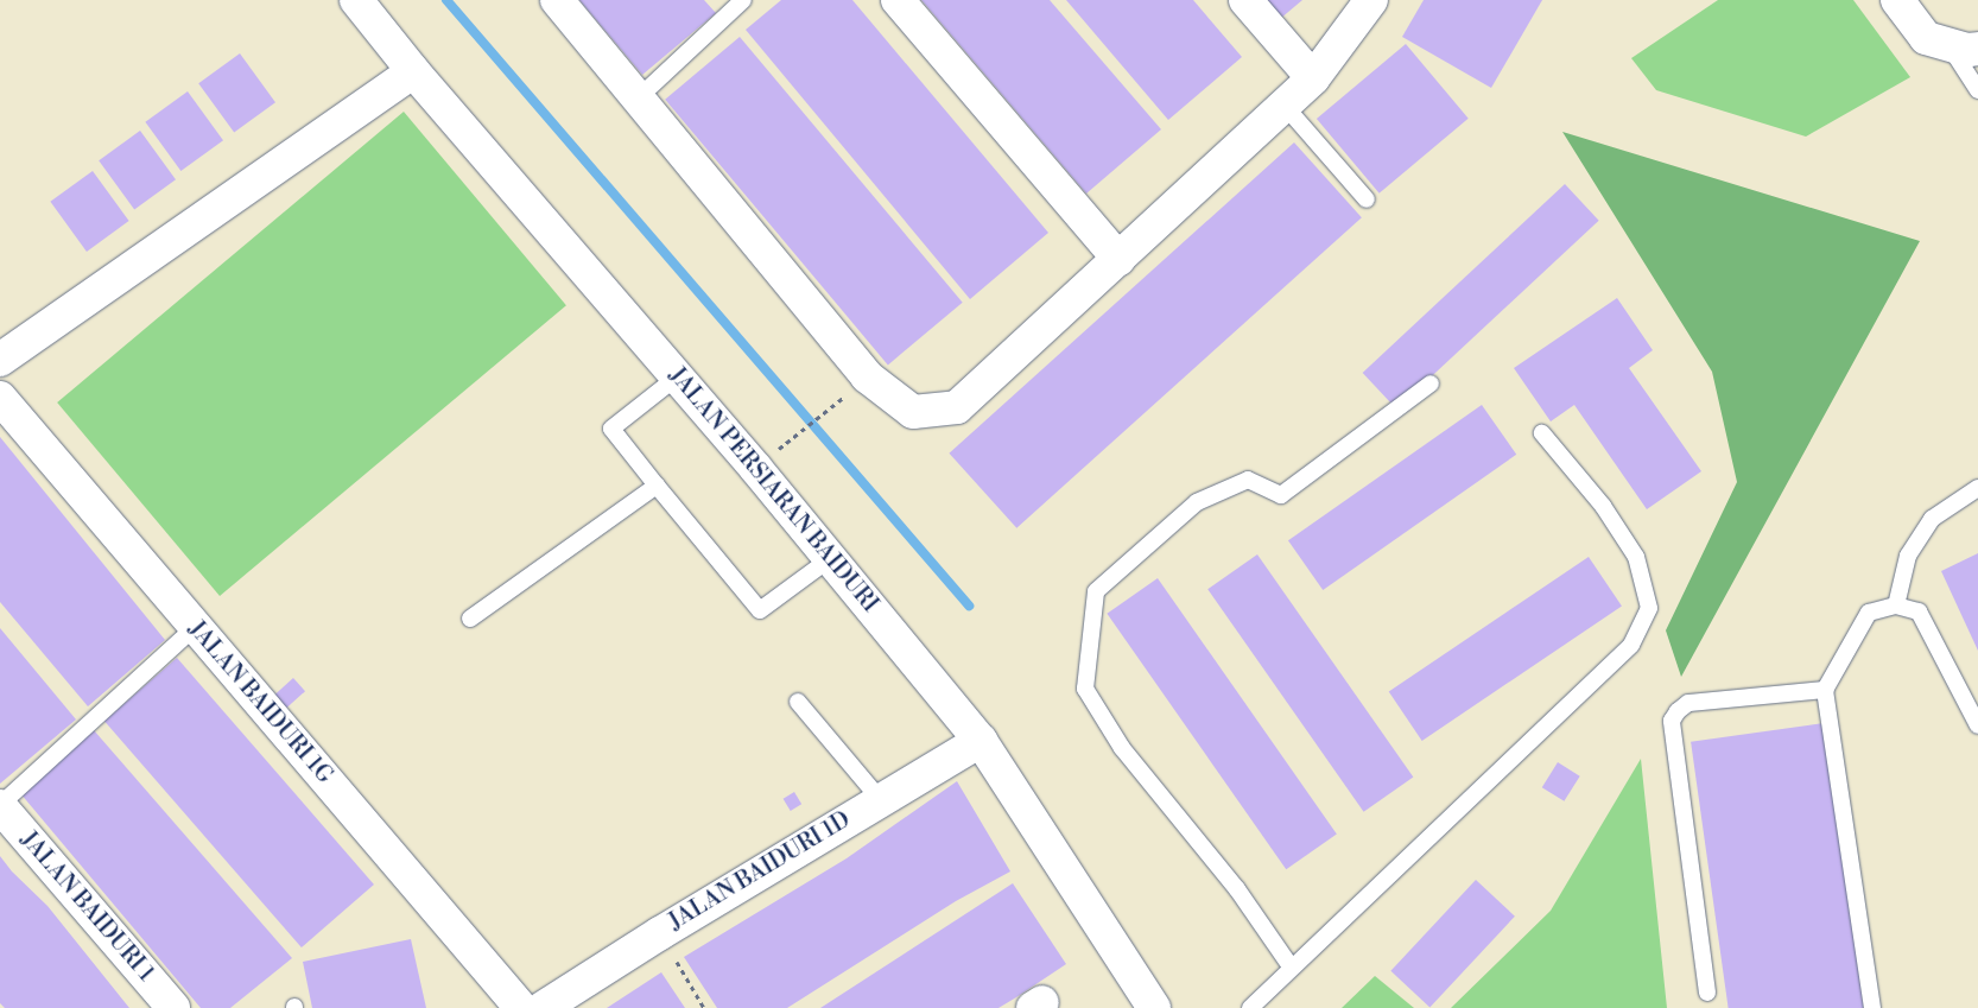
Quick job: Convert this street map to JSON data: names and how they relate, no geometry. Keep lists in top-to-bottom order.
{
  "streets": {
    "street": [
      "JALAN PERSIARAN BAIDURI",
      "JALAN BAIDURI 1G",
      "JALAN BAIDURI 1D",
      "JALAN BAIDURI 1"
    ]
  },
  "crossings": [
    ["JALAN PERSIARAN BAIDURI", "JALAN BAIDURI 1D"]
  ]
}
